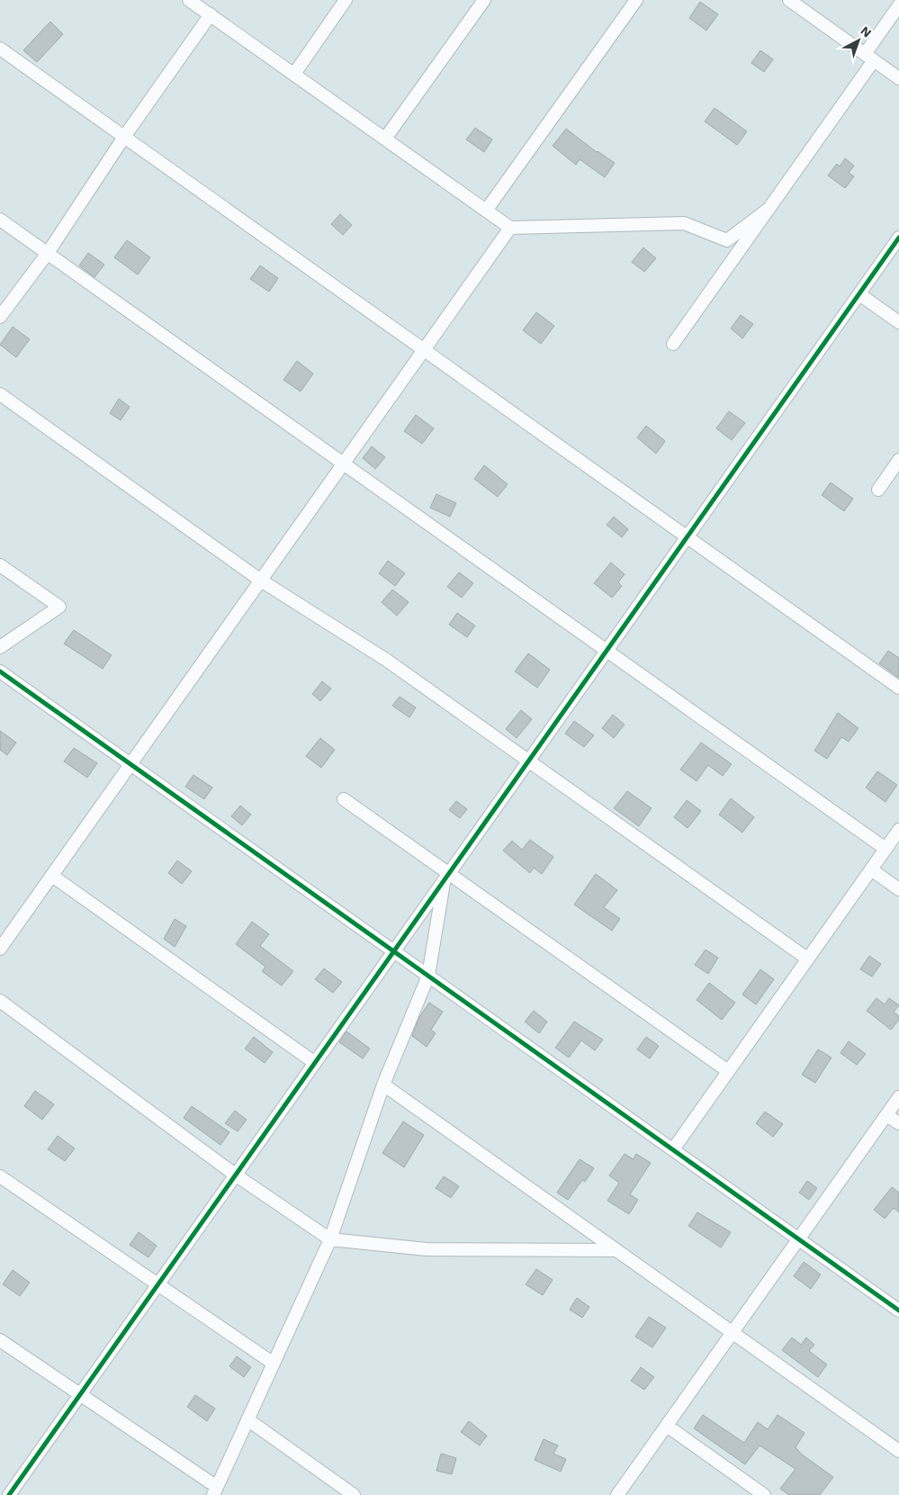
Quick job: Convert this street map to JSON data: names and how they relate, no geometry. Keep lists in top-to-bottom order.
{
  "north": "top right"
}
